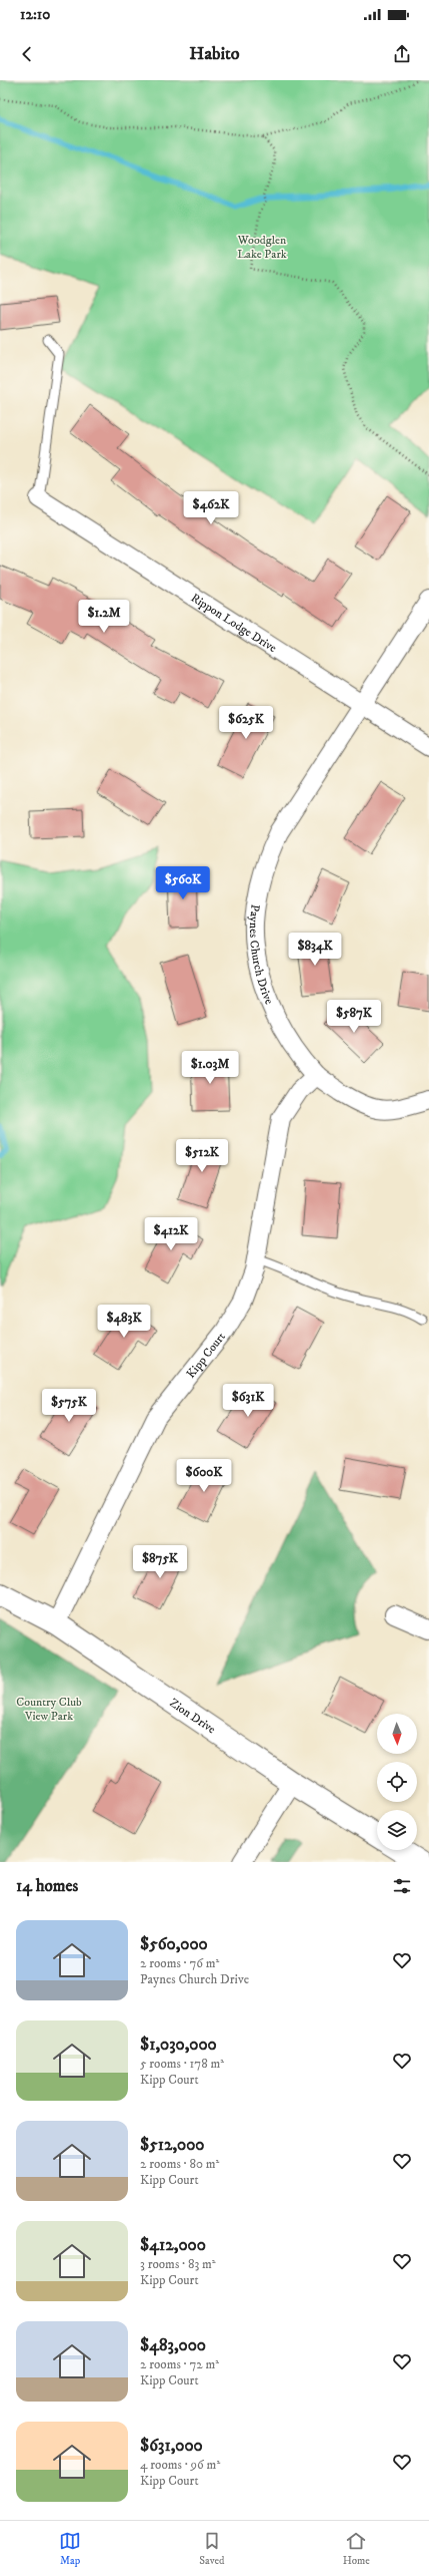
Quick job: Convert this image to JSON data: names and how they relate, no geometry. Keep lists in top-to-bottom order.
{
  "streets": {
    "main road": ["Zion Drive"],
    "street": ["Rippon Lodge Drive", "Paynes Church Drive", "Kipp Court"]
  },
  "crossings": [
    ["Rippon Lodge Drive", "Paynes Church Drive"],
    ["Paynes Church Drive", "Kipp Court"],
    ["Kipp Court", "Zion Drive"]
  ],
  "parks": ["Woodglen Lake Park", "Country Club View Park"],
  "north": "bottom",
  "page": {
    "status": "12:10",
    "header": "Habito",
    "price": [
      "$462K",
      "$1.2M",
      "$625K",
      "$560K",
      "$834K",
      "$587K",
      "$1.03M",
      "$512K",
      "$412K",
      "$483K",
      "$631K",
      "$575K",
      "$600K",
      "$875K"
    ],
    "heading": "14 homes",
    "list": [
      {
        "name": "$560,000",
        "note": "2 rooms · 76 m² · Paynes Church Drive"
      },
      {
        "name": "$1,030,000",
        "note": "5 rooms · 178 m² · Kipp Court"
      },
      {
        "name": "$512,000",
        "note": "2 rooms · 80 m² · Kipp Court"
      },
      {
        "name": "$412,000",
        "note": "3 rooms · 83 m² · Kipp Court"
      },
      {
        "name": "$483,000",
        "note": "2 rooms · 72 m² · Kipp Court"
      },
      {
        "name": "$631,000",
        "note": "4 rooms · 96 m² · Kipp Court"
      }
    ],
    "tabs": ["Map", "Saved", "Home"]
  }
}
